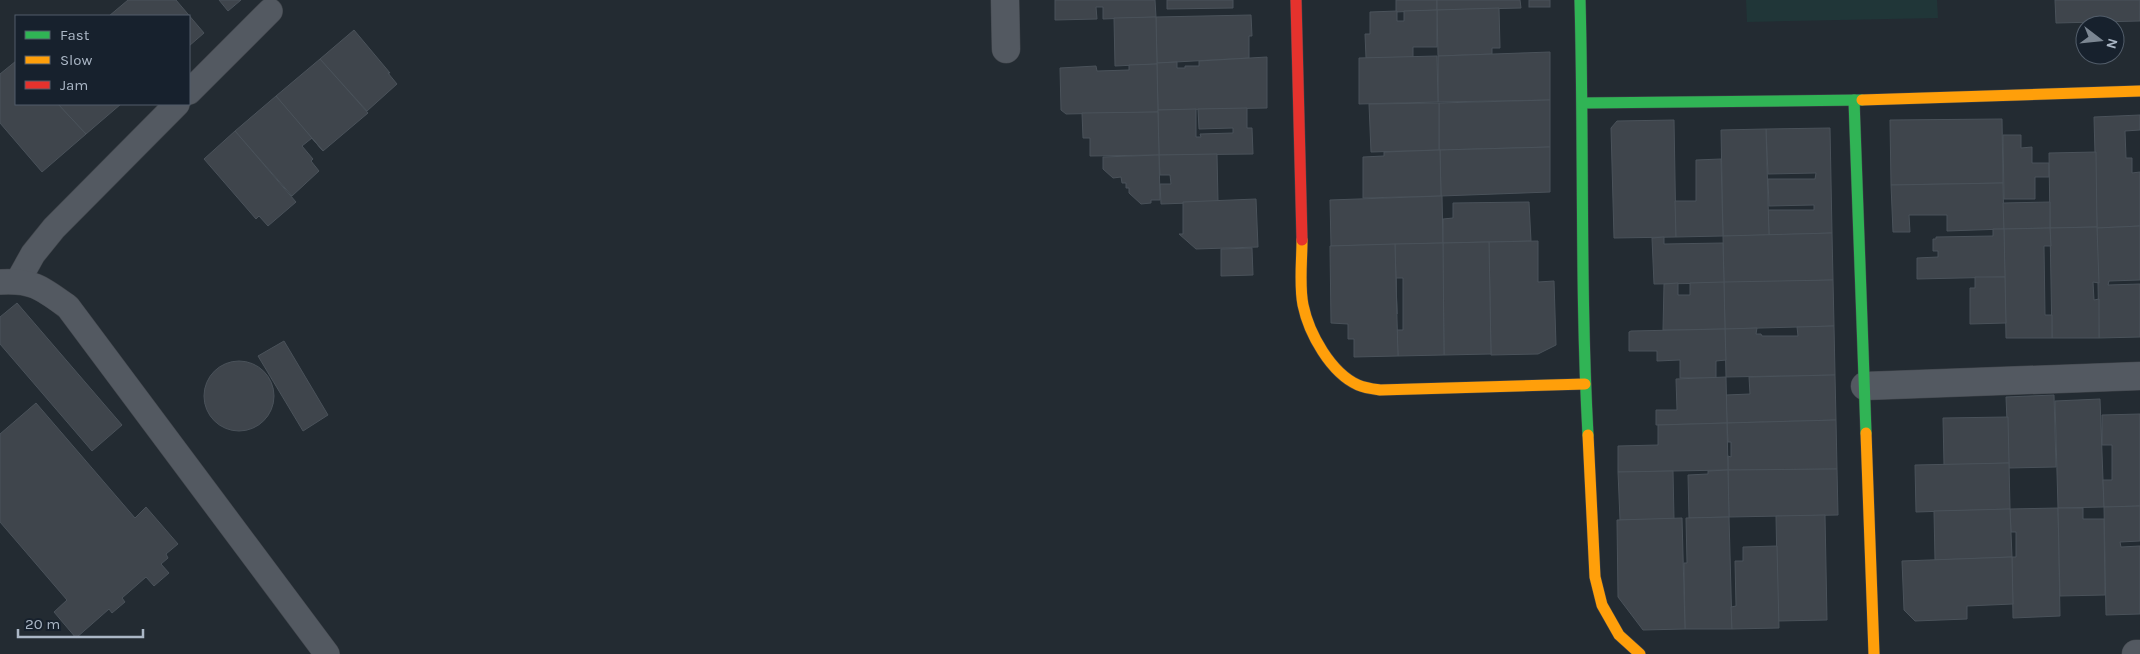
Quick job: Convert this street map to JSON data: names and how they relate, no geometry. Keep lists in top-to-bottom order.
{
  "legend": ["Fast", "Slow", "Jam"],
  "scale_bar": "20 m",
  "north": "right"
}
